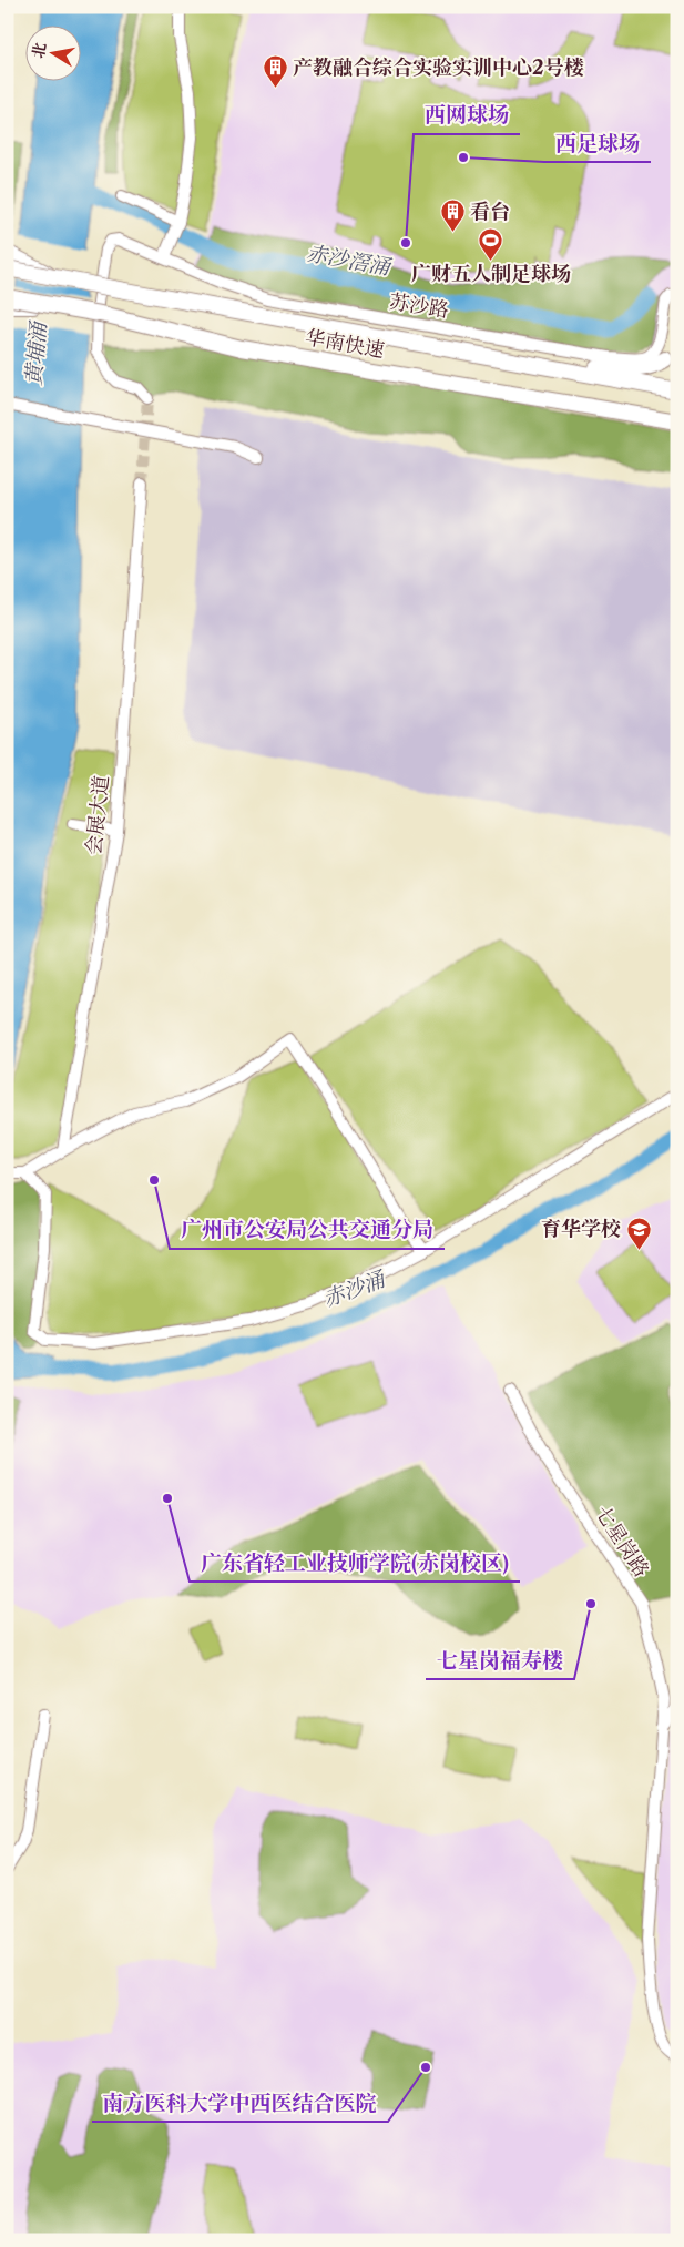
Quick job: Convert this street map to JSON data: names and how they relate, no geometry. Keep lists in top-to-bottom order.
{
  "streets": {
    "highway": ["华南快速"],
    "street": ["苏沙路", "会展大道", "七星岗路"]
  },
  "water": ["赤沙滘涌", "黄埔涌", "赤沙涌"],
  "places": {
    "building": ["产教融合综合实验实训中心2号楼", "看台"],
    "other": [
      "西足球场",
      "西网球场",
      "广州市公安局公共交通分局",
      "广东省轻工业技师学院(赤岗校区)",
      "七星岗福寿楼",
      "南方医科大学中西医结合医院"
    ],
    "sports": ["广财五人制足球场"],
    "school or university": ["育华学校"]
  },
  "north": "left"
}
